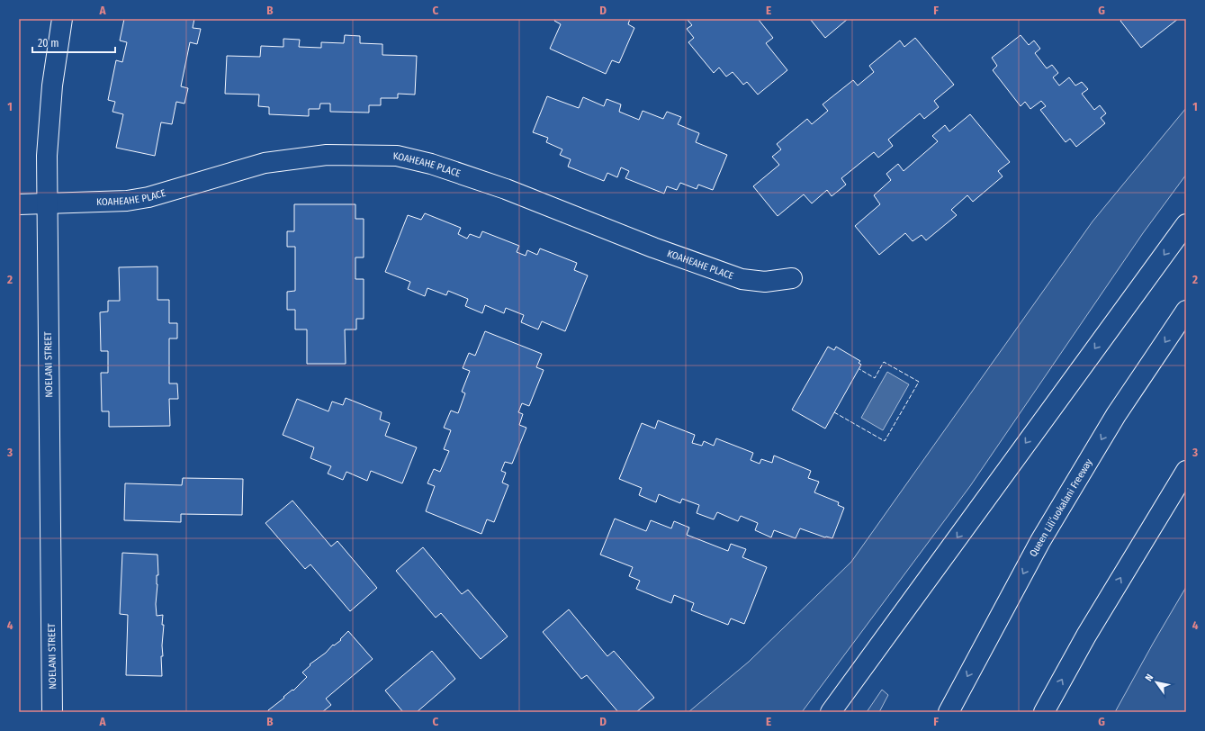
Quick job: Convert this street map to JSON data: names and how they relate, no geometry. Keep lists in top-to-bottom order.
{
  "streets": {
    "main road": ["KOAHEAHE PLACE", "NOELANI STREET", "Queen Liliʻuokalani Freeway"]
  },
  "crossings": [
    ["KOAHEAHE PLACE", "NOELANI STREET"]
  ],
  "scale_bar": "20 m",
  "north": "top left",
  "grid": {
    "columns": [
      "A",
      "B",
      "C",
      "D",
      "E",
      "F",
      "G"
    ],
    "rows": [
      "1",
      "2",
      "3",
      "4"
    ]
  }
}
